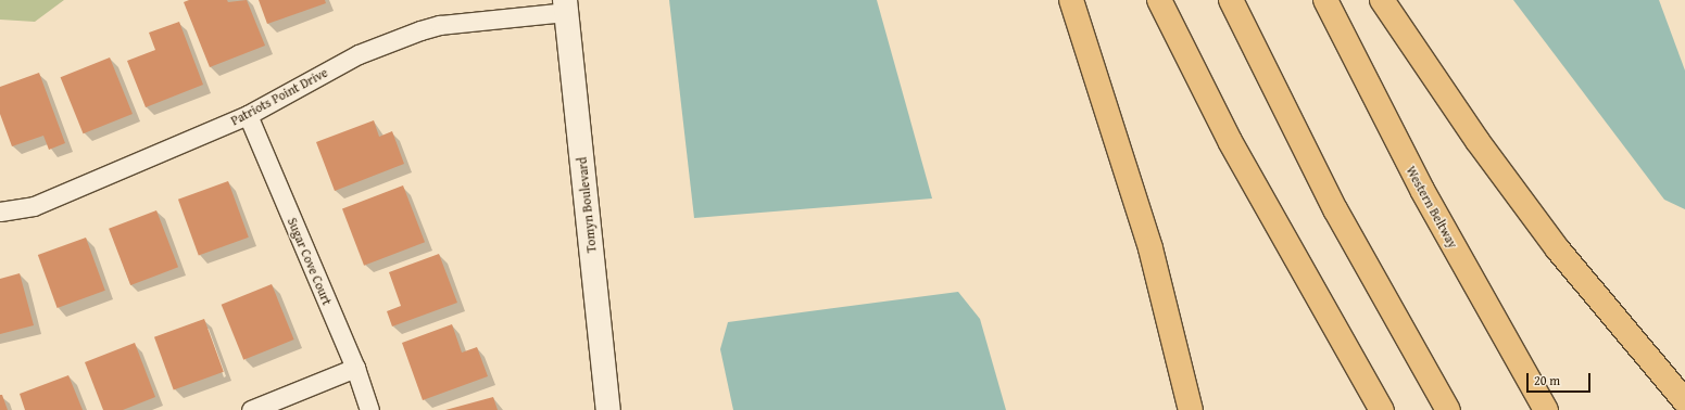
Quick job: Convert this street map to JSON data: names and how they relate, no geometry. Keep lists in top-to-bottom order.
{
  "streets": {
    "highway": ["Western Beltway"],
    "street": ["Patriots Point Drive", "Tomyn Boulevard", "Sugar Cove Court"]
  },
  "crossings": [
    ["Patriots Point Drive", "Tomyn Boulevard"],
    ["Patriots Point Drive", "Sugar Cove Court"]
  ],
  "scale_bar": "20 m"
}
